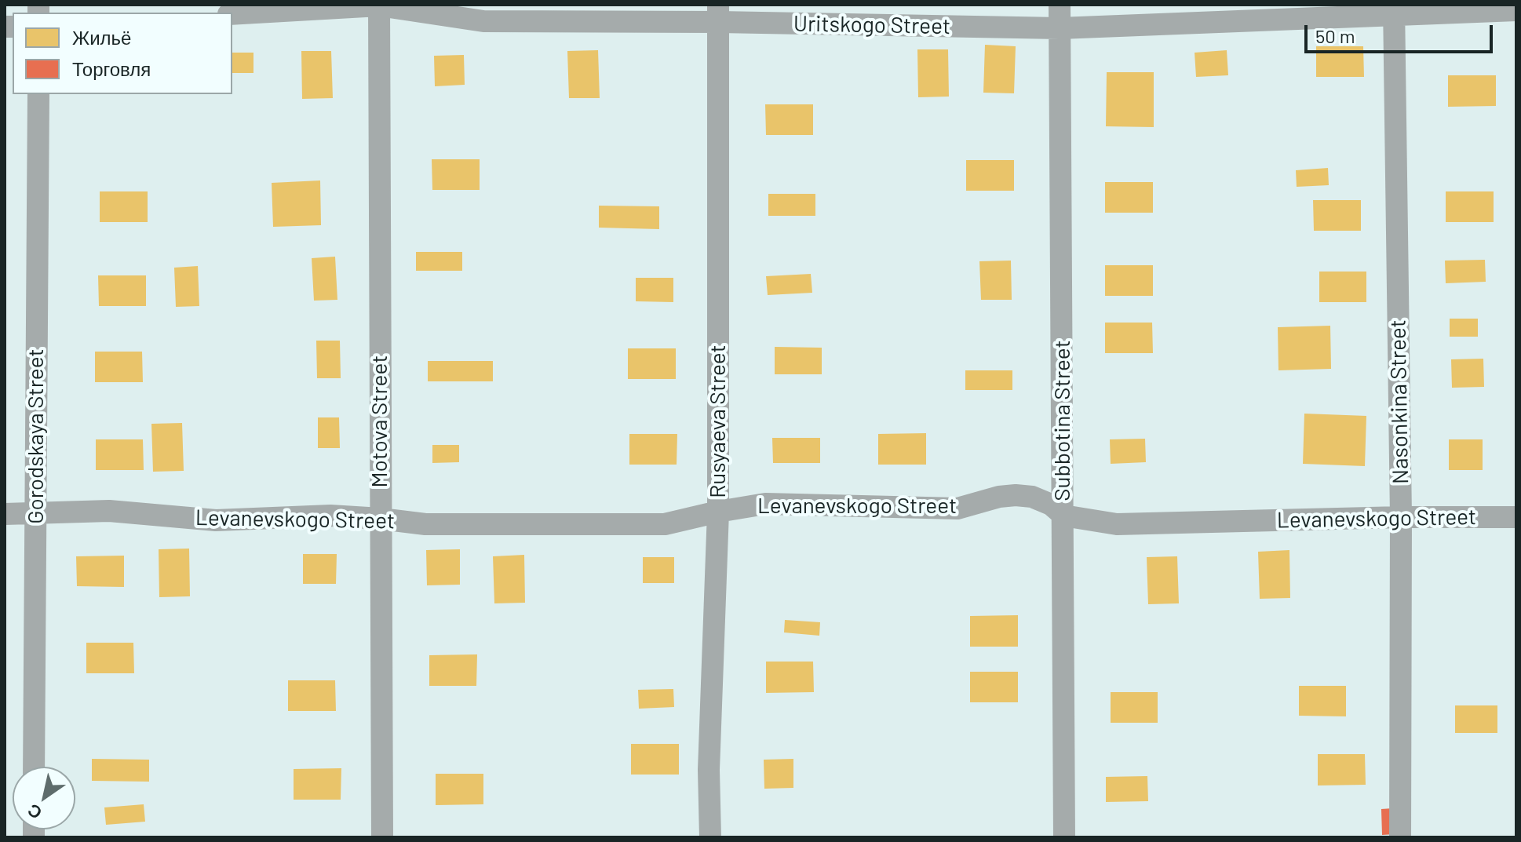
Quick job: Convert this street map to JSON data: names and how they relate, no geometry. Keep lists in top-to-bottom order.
{
  "streets": {
    "street": [
      "Uritskogo Street",
      "Nasonkina Street",
      "Subbotina Street",
      "Motova Street",
      "Rusyaeva Street",
      "Gorodskaya Street",
      "Levanevskogo Street"
    ]
  },
  "crossings": [
    ["Uritskogo Street", "Nasonkina Street"],
    ["Uritskogo Street", "Subbotina Street"],
    ["Uritskogo Street", "Motova Street"],
    ["Uritskogo Street", "Rusyaeva Street"],
    ["Nasonkina Street", "Levanevskogo Street"],
    ["Subbotina Street", "Levanevskogo Street"],
    ["Motova Street", "Levanevskogo Street"],
    ["Rusyaeva Street", "Levanevskogo Street"],
    ["Gorodskaya Street", "Levanevskogo Street"]
  ],
  "legend": ["Жильё", "Торговля"],
  "scale_bar": "50 m",
  "north": "bottom left"
}
